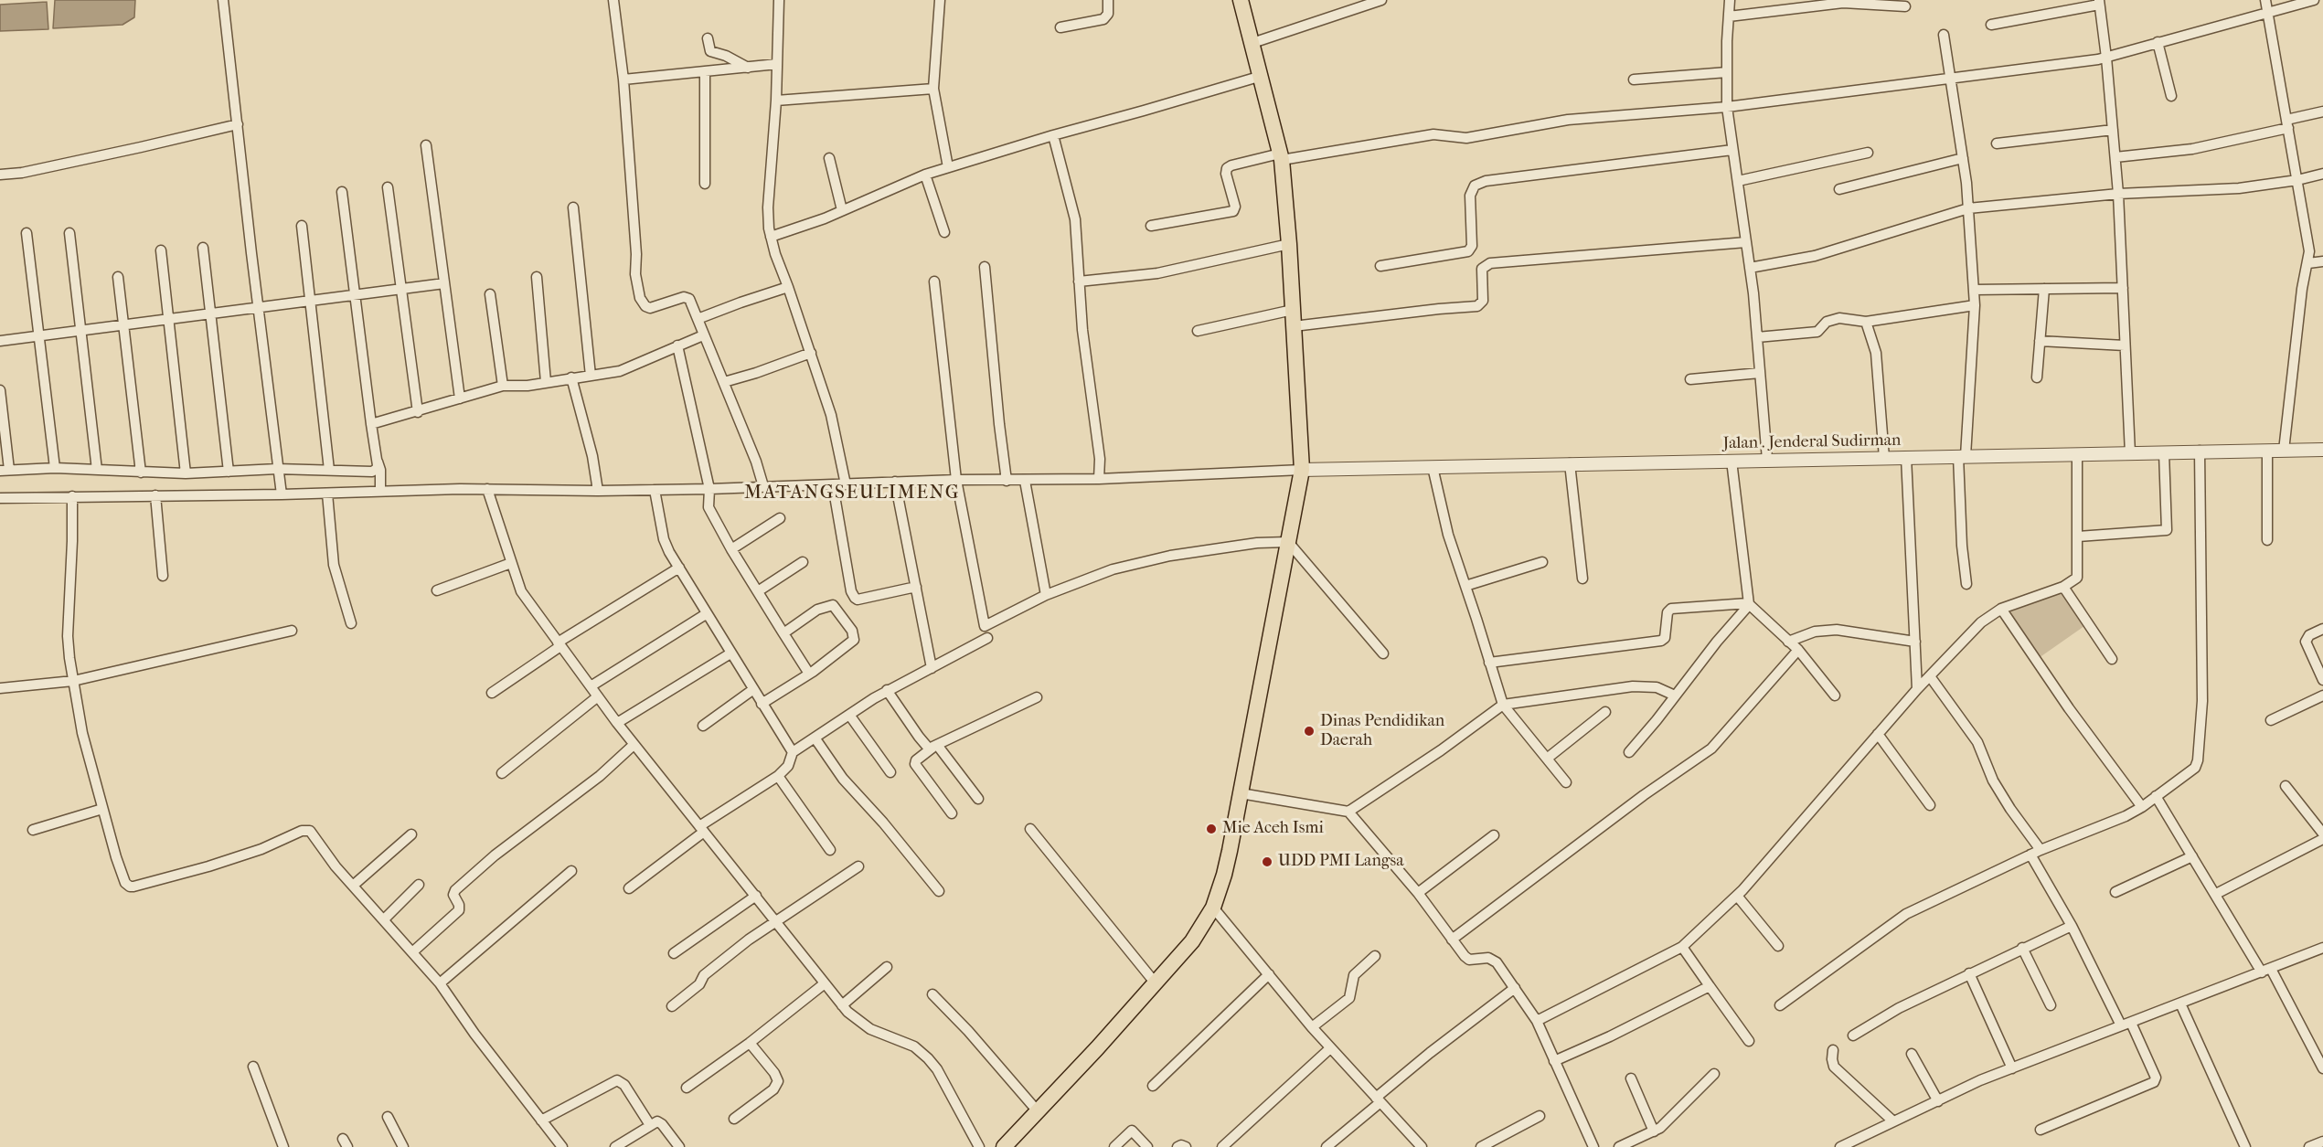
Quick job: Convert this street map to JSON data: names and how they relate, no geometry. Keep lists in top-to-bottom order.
{
  "streets": {
    "street": ["Jalan . Jenderal Sudirman"]
  },
  "districts": ["MATANGSEULIMENG"],
  "places": ["Dinas Pendidikan Daerah", "Mie Aceh Ismi", "UDD PMI Langsa"]
}
